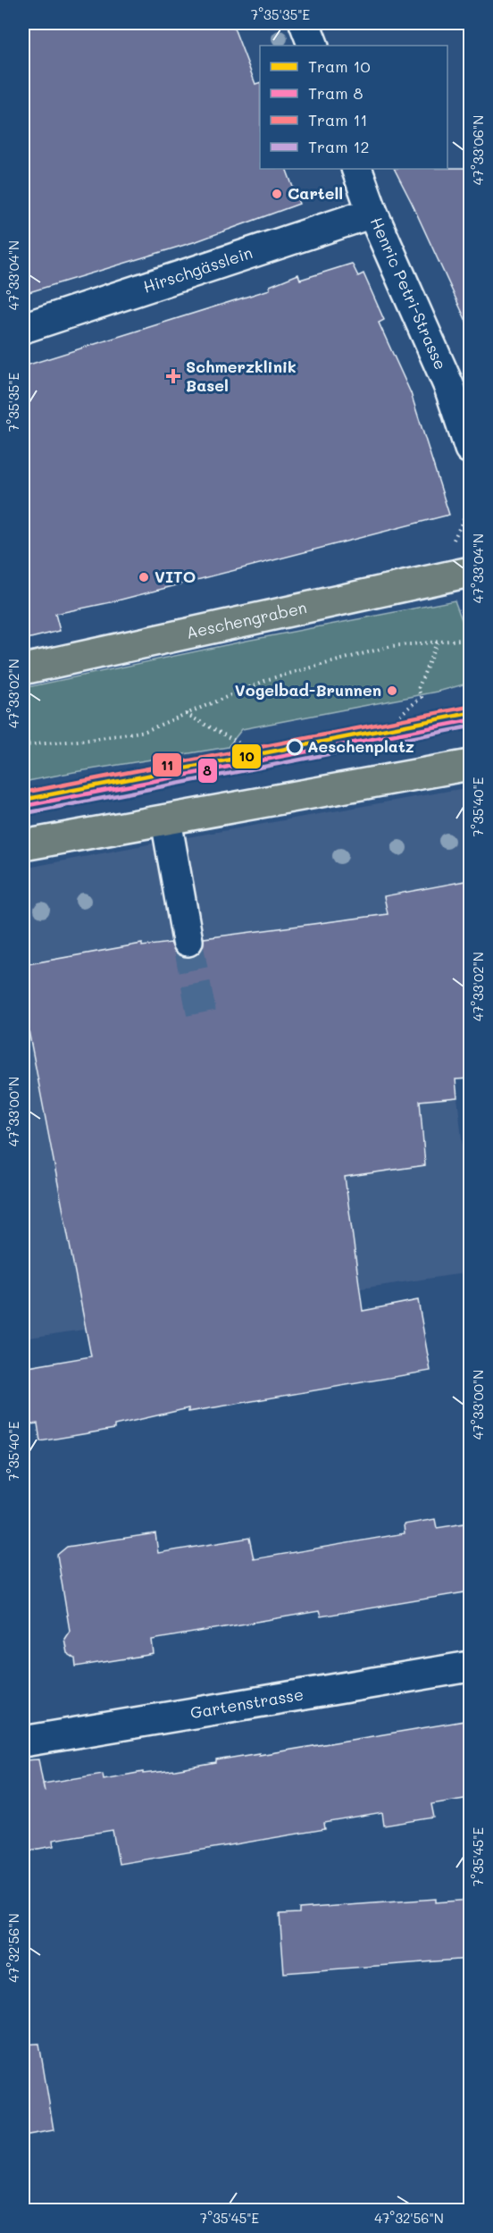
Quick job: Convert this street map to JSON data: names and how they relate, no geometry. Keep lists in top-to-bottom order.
{
  "streets": {
    "main road": ["Aeschengraben"],
    "street": ["Hirschgässlein", "Henric Petri-Strasse", "Gartenstrasse"]
  },
  "crossings": [
    ["Hirschgässlein", "Henric Petri-Strasse"]
  ],
  "places": {
    "other": [
      "Cartell",
      "VITO",
      "Vogelbad-Brunnen",
      "Aeschenplatz"
    ],
    "health": ["Schmerzklinik Basel"]
  },
  "lines": [
    "tram line 11",
    "tram line 10",
    "tram line 8",
    "tram line 12"
  ],
  "legend": [
    "Tram 10",
    "Tram 8",
    "Tram 11",
    "Tram 12"
  ],
  "coordinates": [
    "7°35'35\"E",
    "47°33'06\"N",
    "47°33'04\"N",
    "47°33'02\"N",
    "7°35'40\"E",
    "47°33'00\"N",
    "7°35'45\"E",
    "47°32'56\"N"
  ]
}
